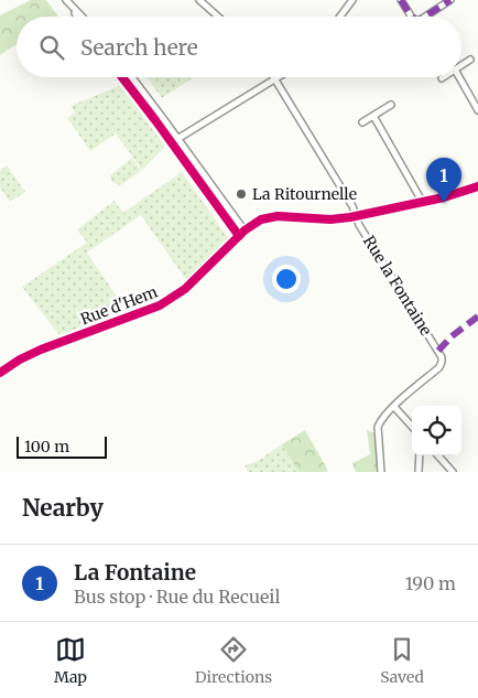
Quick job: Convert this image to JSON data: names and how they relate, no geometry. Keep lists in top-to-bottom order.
{
  "streets": {
    "street": ["Rue la Fontaine", "Rue d'Hem"]
  },
  "crossings": [
    ["Rue la Fontaine", "Rue d'Hem"]
  ],
  "places": ["La Ritournelle"],
  "scale_bar": "100 m",
  "page": {
    "search": "Search here",
    "pins": "1",
    "scale": "100 m",
    "heading": "Nearby",
    "list": [
      {
        "mark": "1",
        "name": "La Fontaine",
        "note": "Bus stop · Rue du Recueil",
        "value": "190 m"
      }
    ],
    "nav": ["Map", "Directions", "Saved"]
  }
}
